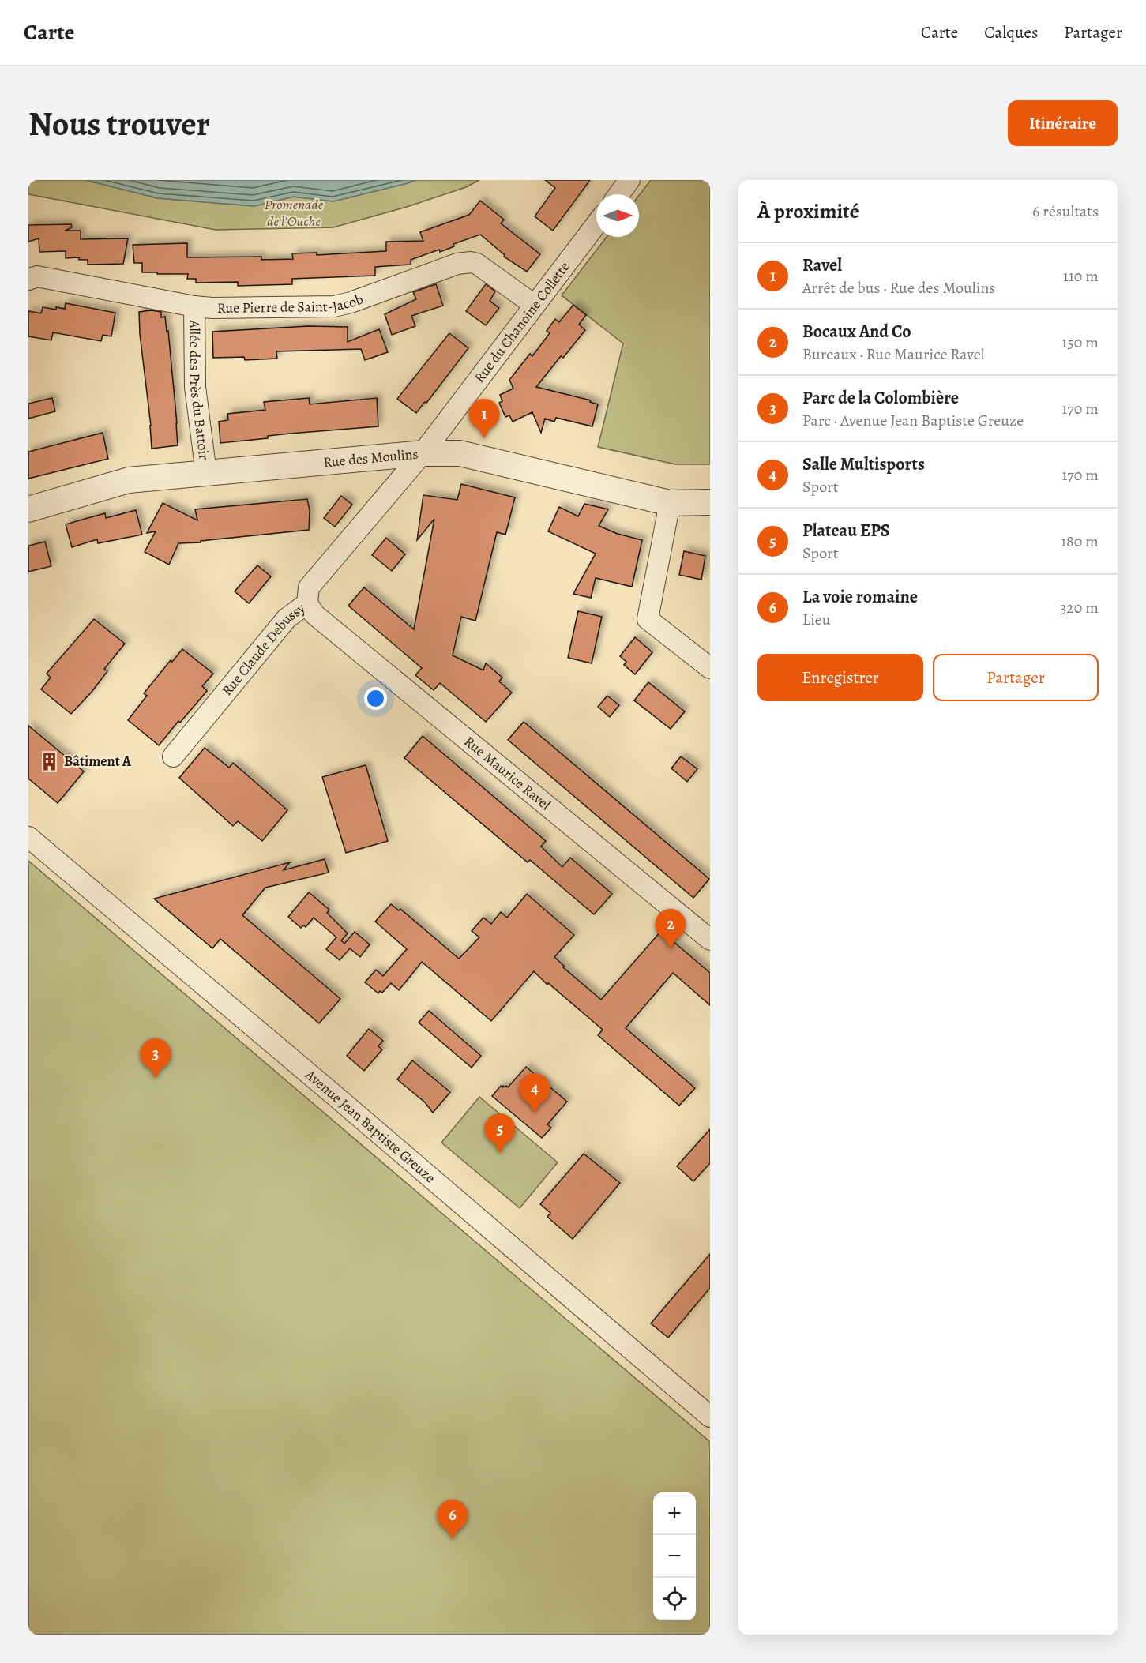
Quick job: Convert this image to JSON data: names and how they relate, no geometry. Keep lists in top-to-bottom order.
{
  "streets": {
    "street": [
      "Rue Pierre de Saint-Jacob",
      "Rue du Chanoine Collette",
      "Allée des Près du Battoir",
      "Rue des Moulins",
      "Rue Claude Debussy",
      "Rue Maurice Ravel",
      "Avenue Jean Baptiste Greuze"
    ]
  },
  "crossings": [
    ["Rue Pierre de Saint-Jacob", "Rue du Chanoine Collette"],
    ["Rue Pierre de Saint-Jacob", "Allée des Près du Battoir"],
    ["Rue du Chanoine Collette", "Rue des Moulins"],
    ["Rue du Chanoine Collette", "Rue Claude Debussy"],
    ["Allée des Près du Battoir", "Rue des Moulins"],
    ["Rue des Moulins", "Rue Claude Debussy"],
    ["Rue Claude Debussy", "Rue Maurice Ravel"]
  ],
  "parks": ["Promenade de l'Ouche"],
  "places": {
    "building": ["Bâtiment A"]
  },
  "north": "right",
  "page": {
    "header": "Carte",
    "nav": ["Carte", "Calques", "Partager"],
    "buttons": [
      "Itinéraire",
      ["Enregistrer", "Partager"]
    ],
    "title": "Nous trouver",
    "heading": ["À proximité", "6 résultats"],
    "list": [
      {
        "mark": "1",
        "name": "Ravel",
        "note": "Arrêt de bus · Rue des Moulins",
        "value": "110 m"
      },
      {
        "mark": "2",
        "name": "Bocaux And Co",
        "note": "Bureaux · Rue Maurice Ravel",
        "value": "150 m"
      },
      {
        "mark": "3",
        "name": "Parc de la Colombière",
        "note": "Parc · Avenue Jean Baptiste Greuze",
        "value": "170 m"
      },
      {
        "mark": "4",
        "name": "Salle Multisports",
        "note": "Sport",
        "value": "170 m"
      },
      {
        "mark": "5",
        "name": "Plateau EPS",
        "note": "Sport",
        "value": "180 m"
      },
      {
        "mark": "6",
        "name": "La voie romaine",
        "note": "Lieu",
        "value": "320 m"
      }
    ],
    "pins": [
      "1",
      "2",
      "3",
      "4",
      "5",
      "6"
    ],
    "map_buttons": ["+", "−"]
  }
}
